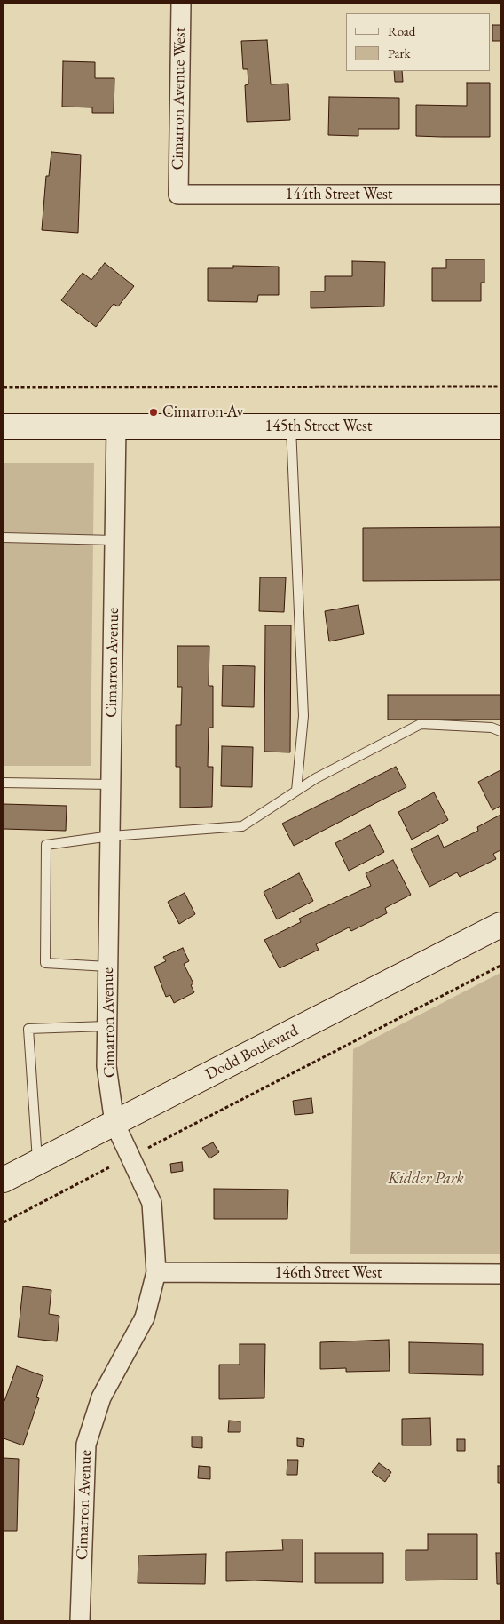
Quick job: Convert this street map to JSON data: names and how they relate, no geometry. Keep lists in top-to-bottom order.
{
  "streets": {
    "street": [
      "Cimarron Avenue West",
      "144th Street West",
      "145th Street West",
      "Cimarron Avenue",
      "Dodd Boulevard",
      "146th Street West"
    ]
  },
  "crossings": [
    ["Cimarron Avenue West", "144th Street West"],
    ["145th Street West", "Cimarron Avenue"],
    ["Cimarron Avenue", "Dodd Boulevard"],
    ["Cimarron Avenue", "146th Street West"]
  ],
  "parks": ["Kidder Park"],
  "places": ["Cimarron Av"],
  "legend": ["Road", "Park"]
}
